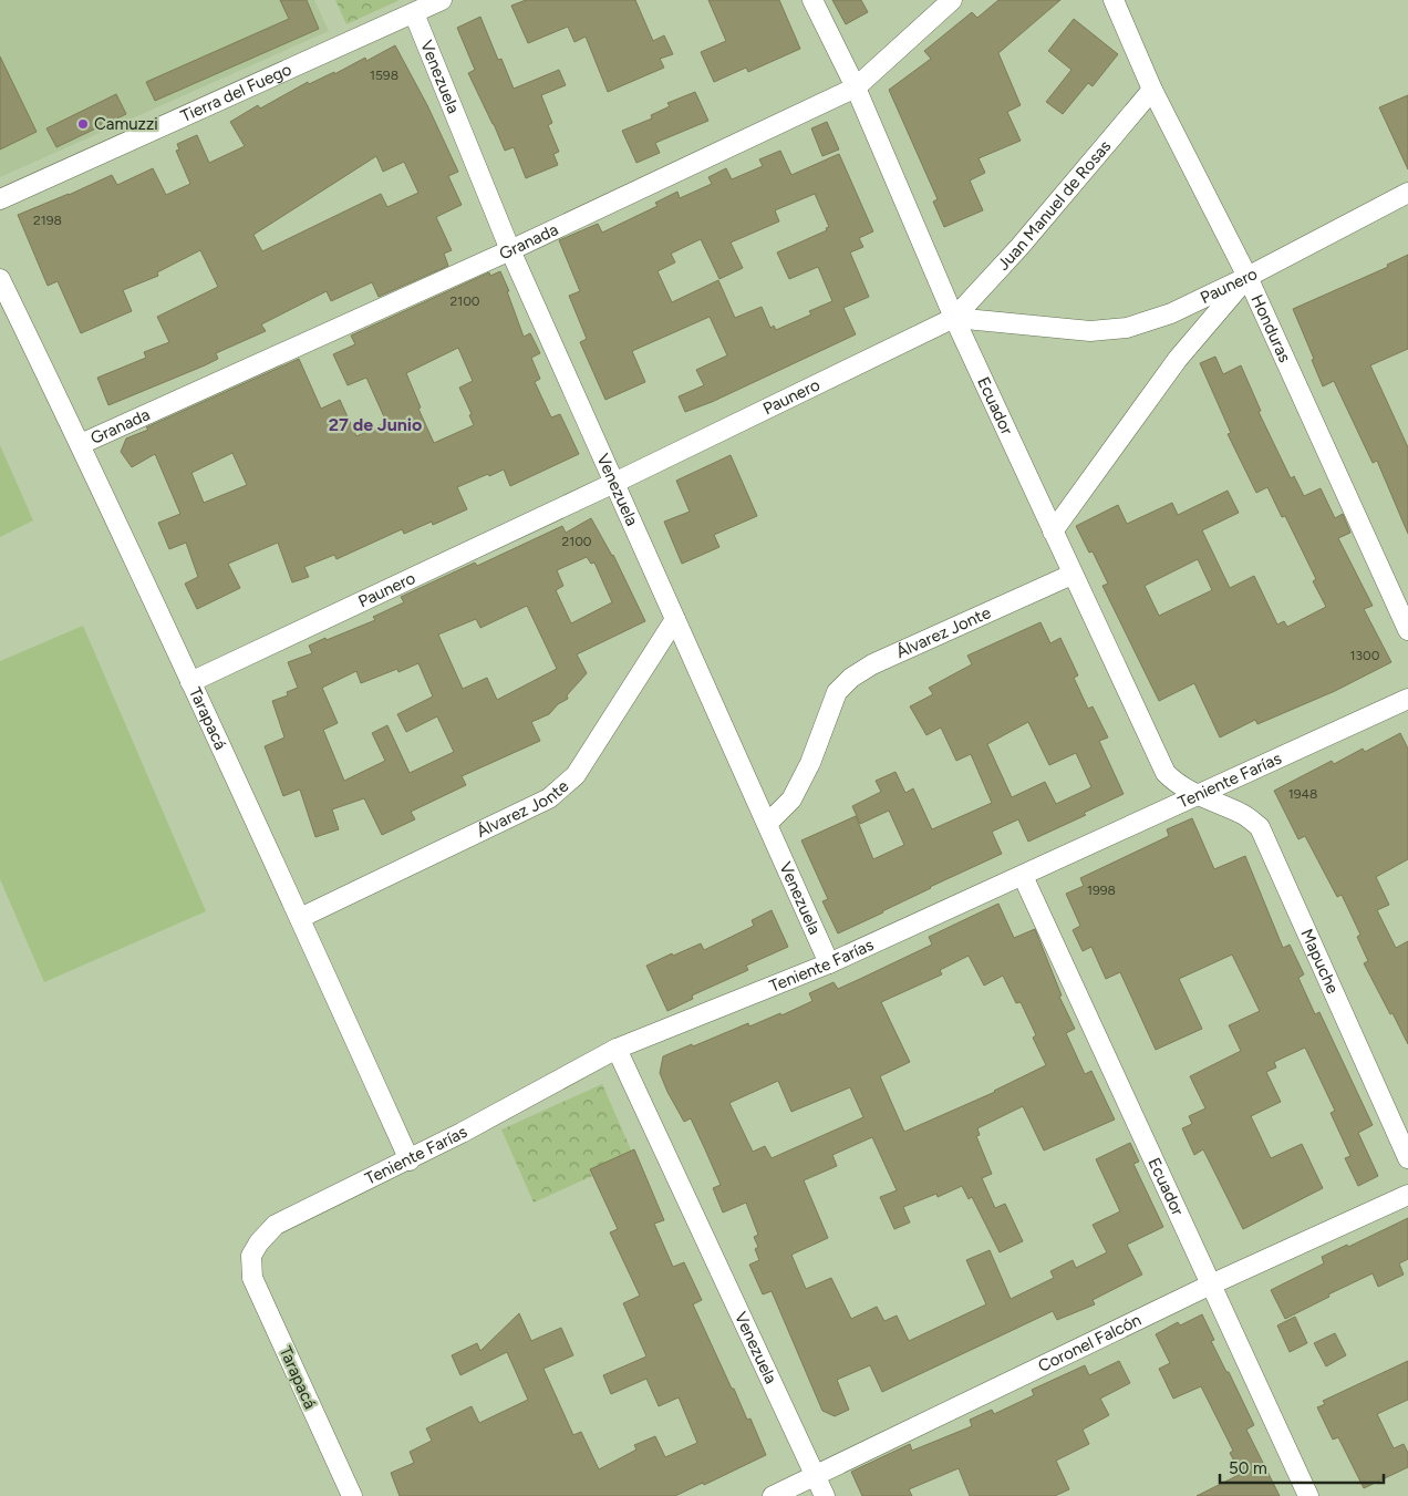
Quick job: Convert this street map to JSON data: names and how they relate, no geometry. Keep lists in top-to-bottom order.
{
  "streets": {
    "street": [
      "Venezuela",
      "Tierra del Fuego",
      "Juan Manuel de Rosas",
      "Granada",
      "Paunero",
      "Honduras",
      "Ecuador",
      "Álvarez Jonte",
      "Tarapacá",
      "Teniente Farías",
      "Mapuche",
      "Coronel Falcón"
    ]
  },
  "crossings": [
    ["Venezuela", "Tierra del Fuego"],
    ["Venezuela", "Granada"],
    ["Venezuela", "Paunero"],
    ["Venezuela", "Álvarez Jonte"],
    ["Venezuela", "Teniente Farías"],
    ["Venezuela", "Coronel Falcón"],
    ["Juan Manuel de Rosas", "Paunero"],
    ["Juan Manuel de Rosas", "Honduras"],
    ["Juan Manuel de Rosas", "Ecuador"],
    ["Granada", "Ecuador"],
    ["Granada", "Tarapacá"],
    ["Paunero", "Honduras"],
    ["Paunero", "Ecuador"],
    ["Paunero", "Tarapacá"],
    ["Ecuador", "Álvarez Jonte"],
    ["Ecuador", "Teniente Farías"],
    ["Ecuador", "Mapuche"],
    ["Ecuador", "Coronel Falcón"],
    ["Álvarez Jonte", "Tarapacá"],
    ["Tarapacá", "Teniente Farías"],
    ["Teniente Farías", "Mapuche"]
  ],
  "districts": ["27 de Junio"],
  "places": ["Camuzzi"],
  "house_numbers": [
    "1598",
    "2198",
    "2100",
    "2100",
    "1300",
    "1948",
    "1998"
  ],
  "scale_bar": "50 m"
}
